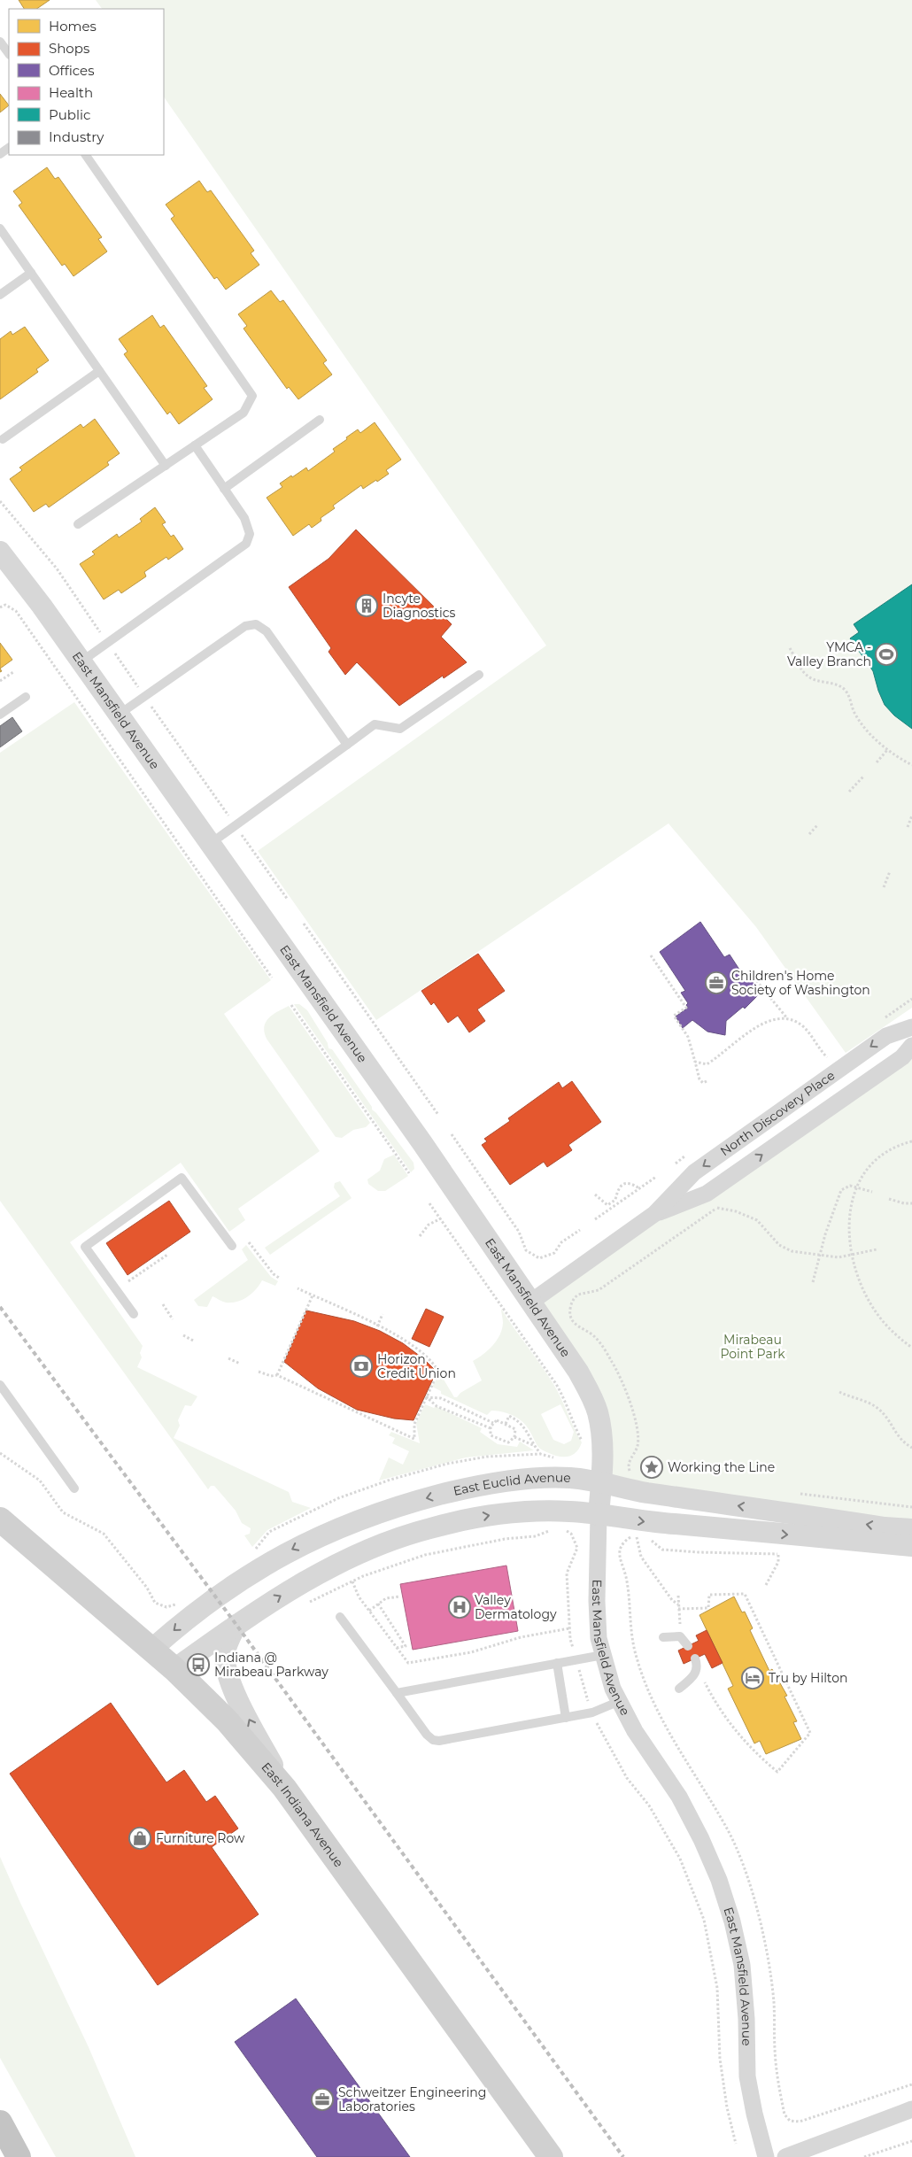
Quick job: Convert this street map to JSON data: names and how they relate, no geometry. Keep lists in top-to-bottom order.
{
  "streets": {
    "main road": ["East Indiana Avenue"],
    "street": ["East Mansfield Avenue", "North Discovery Place", "East Euclid Avenue"]
  },
  "crossings": [
    ["East Mansfield Avenue", "North Discovery Place"],
    ["East Mansfield Avenue", "East Euclid Avenue"],
    ["East Euclid Avenue", "East Indiana Avenue"]
  ],
  "parks": ["Mirabeau Point Park"],
  "places": {
    "building": ["Incyte Diagnostics"],
    "sports": ["YMCA - Valley Branch"],
    "office": ["Children's Home Society of Washington", "Schweitzer Engineering Laboratories"],
    "bank": ["Horizon Credit Union"],
    "place": ["Working the Line"],
    "hospital": ["Valley Dermatology"],
    "bus stop": ["Indiana @ Mirabeau Parkway"],
    "hotel": ["Tru by Hilton"],
    "shop": ["Furniture Row"]
  },
  "legend": [
    "Homes",
    "Shops",
    "Offices",
    "Health",
    "Public",
    "Industry"
  ]
}
